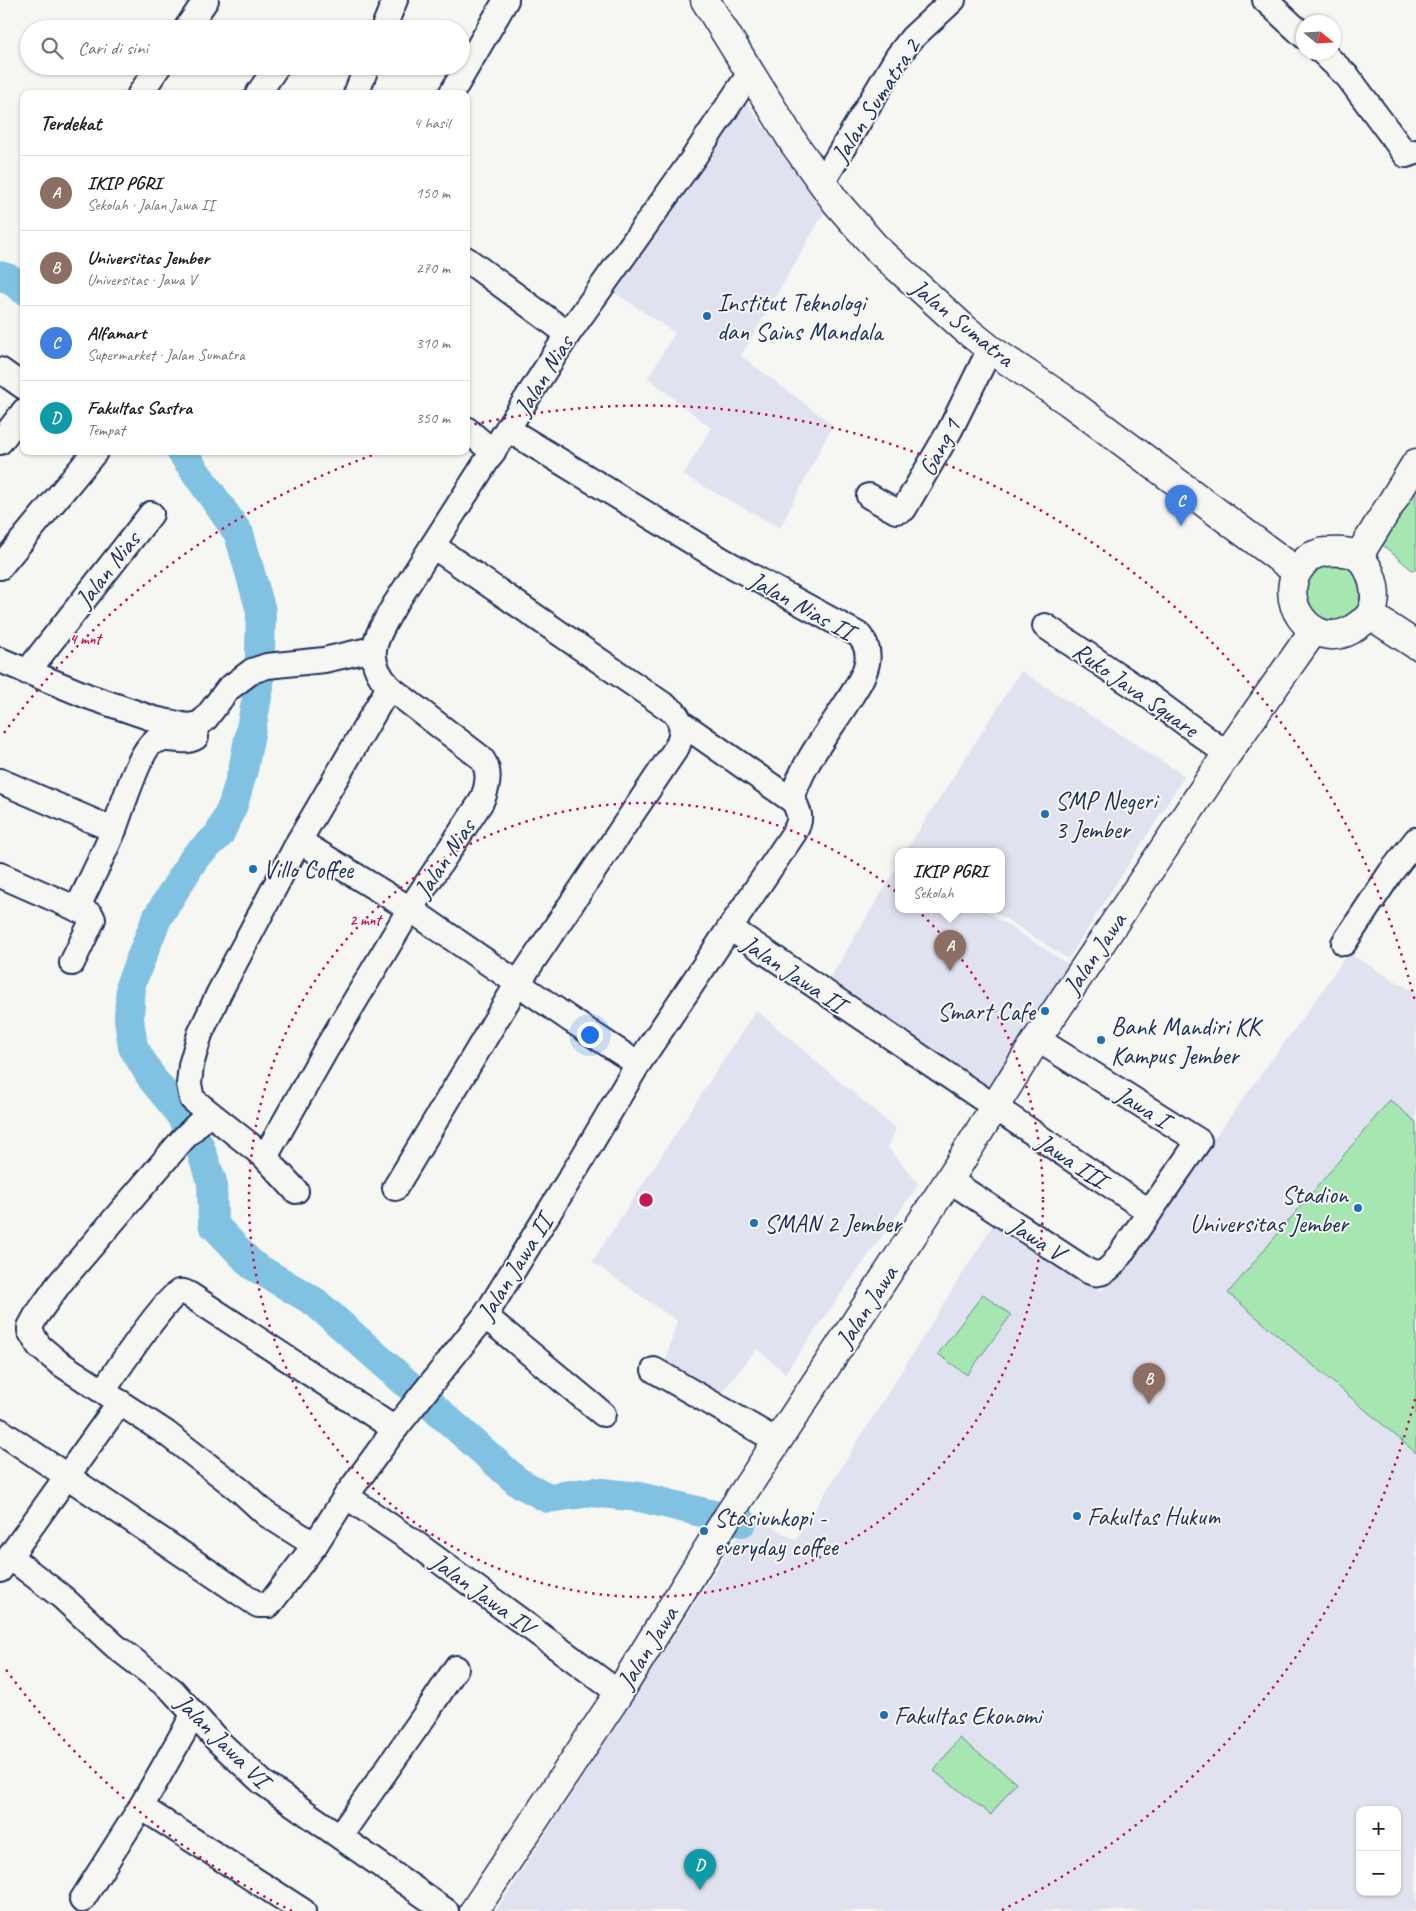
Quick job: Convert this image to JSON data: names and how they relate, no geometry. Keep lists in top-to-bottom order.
{
  "streets": {
    "main road": ["Jalan Sumatra", "Jalan Jawa"],
    "street": [
      "Jalan Sumatra 2",
      "Jalan Nias",
      "Gang 1",
      "Jalan Nias II",
      "Ruko Java Square",
      "Jalan Jawa II",
      "Jawa I",
      "Jawa III",
      "Jawa V",
      "Jalan Jawa IV",
      "Jalan Jawa VI"
    ]
  },
  "crossings": [
    ["Jalan Sumatra 2", "Jalan Sumatra"],
    ["Jalan Sumatra", "Jalan Nias"],
    ["Jalan Sumatra", "Gang 1"],
    ["Jalan Sumatra", "Jalan Jawa"],
    ["Jalan Nias", "Jalan Nias II"],
    ["Jalan Nias II", "Jalan Jawa II"],
    ["Ruko Java Square", "Jalan Jawa"],
    ["Jalan Jawa", "Jalan Jawa II"],
    ["Jalan Jawa", "Jawa I"],
    ["Jalan Jawa", "Jawa III"],
    ["Jalan Jawa", "Jawa V"],
    ["Jalan Jawa", "Jalan Jawa IV"],
    ["Jalan Jawa II", "Jawa III"],
    ["Jalan Jawa II", "Jalan Jawa IV"],
    ["Jawa I", "Jawa III"],
    ["Jawa I", "Jawa V"],
    ["Jawa III", "Jawa V"]
  ],
  "places": [
    "Institut Teknologi dan Sains Mandala",
    "SMP Negeri 3 Jember",
    "Villo Coffee",
    "Smart Cafe",
    "Bank Mandiri KK Kampus Jember",
    "Stadion Universitas Jember",
    "SMAN 2 Jember",
    "Fakultas Hukum",
    "Stasiunkopi - everyday coffee",
    "Fakultas Ekonomi"
  ],
  "north": "right",
  "page": {
    "search": "Cari di sini",
    "heading": ["Terdekat", "4 hasil"],
    "list": [
      {
        "mark": "A",
        "name": "IKIP PGRI",
        "note": "Sekolah · Jalan Jawa II",
        "value": "150 m"
      },
      {
        "mark": "B",
        "name": "Universitas Jember",
        "note": "Universitas · Jawa V",
        "value": "270 m"
      },
      {
        "mark": "C",
        "name": "Alfamart",
        "note": "Supermarket · Jalan Sumatra",
        "value": "310 m"
      },
      {
        "mark": "D",
        "name": "Fakultas Sastra",
        "note": "Tempat",
        "value": "350 m"
      }
    ],
    "pins": [
      "C",
      "A",
      "B",
      "D"
    ],
    "popup": ["IKIP PGRI", "Sekolah"],
    "map_buttons": ["+", "−"]
  },
  "rings": ["4 mnt", "2 mnt"]
}
